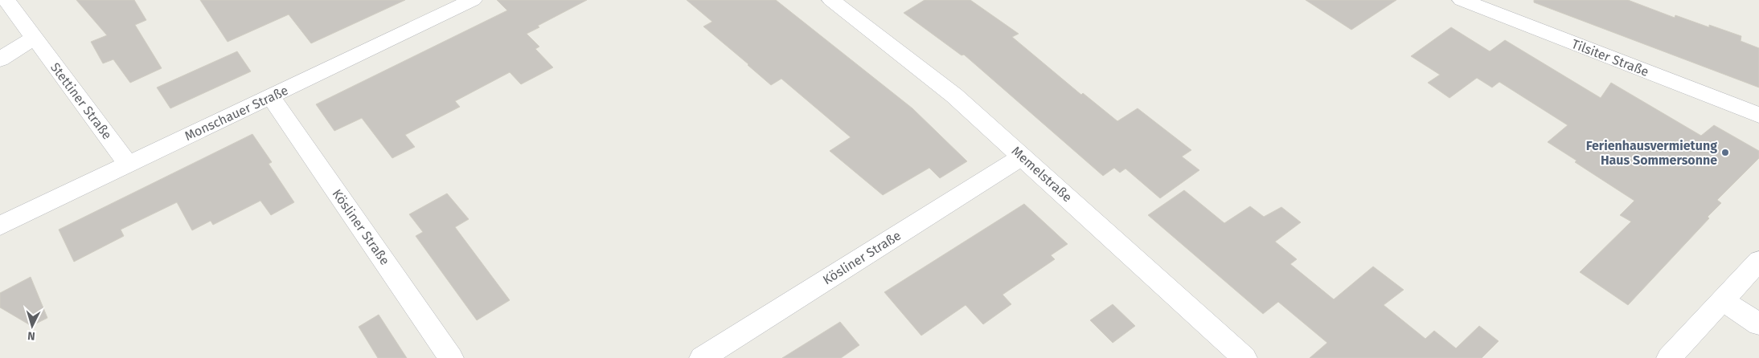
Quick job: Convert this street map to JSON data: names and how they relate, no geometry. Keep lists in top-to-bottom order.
{
  "streets": {
    "street": [
      "Tilsiter Straße",
      "Stettiner Straße",
      "Monschauer Straße",
      "Memelstraße",
      "Kösliner Straße"
    ]
  },
  "crossings": [
    ["Stettiner Straße", "Monschauer Straße"],
    ["Monschauer Straße", "Kösliner Straße"],
    ["Memelstraße", "Kösliner Straße"]
  ],
  "places": ["Ferienhausvermietung Haus Sommersonne"],
  "north": "bottom"
}
